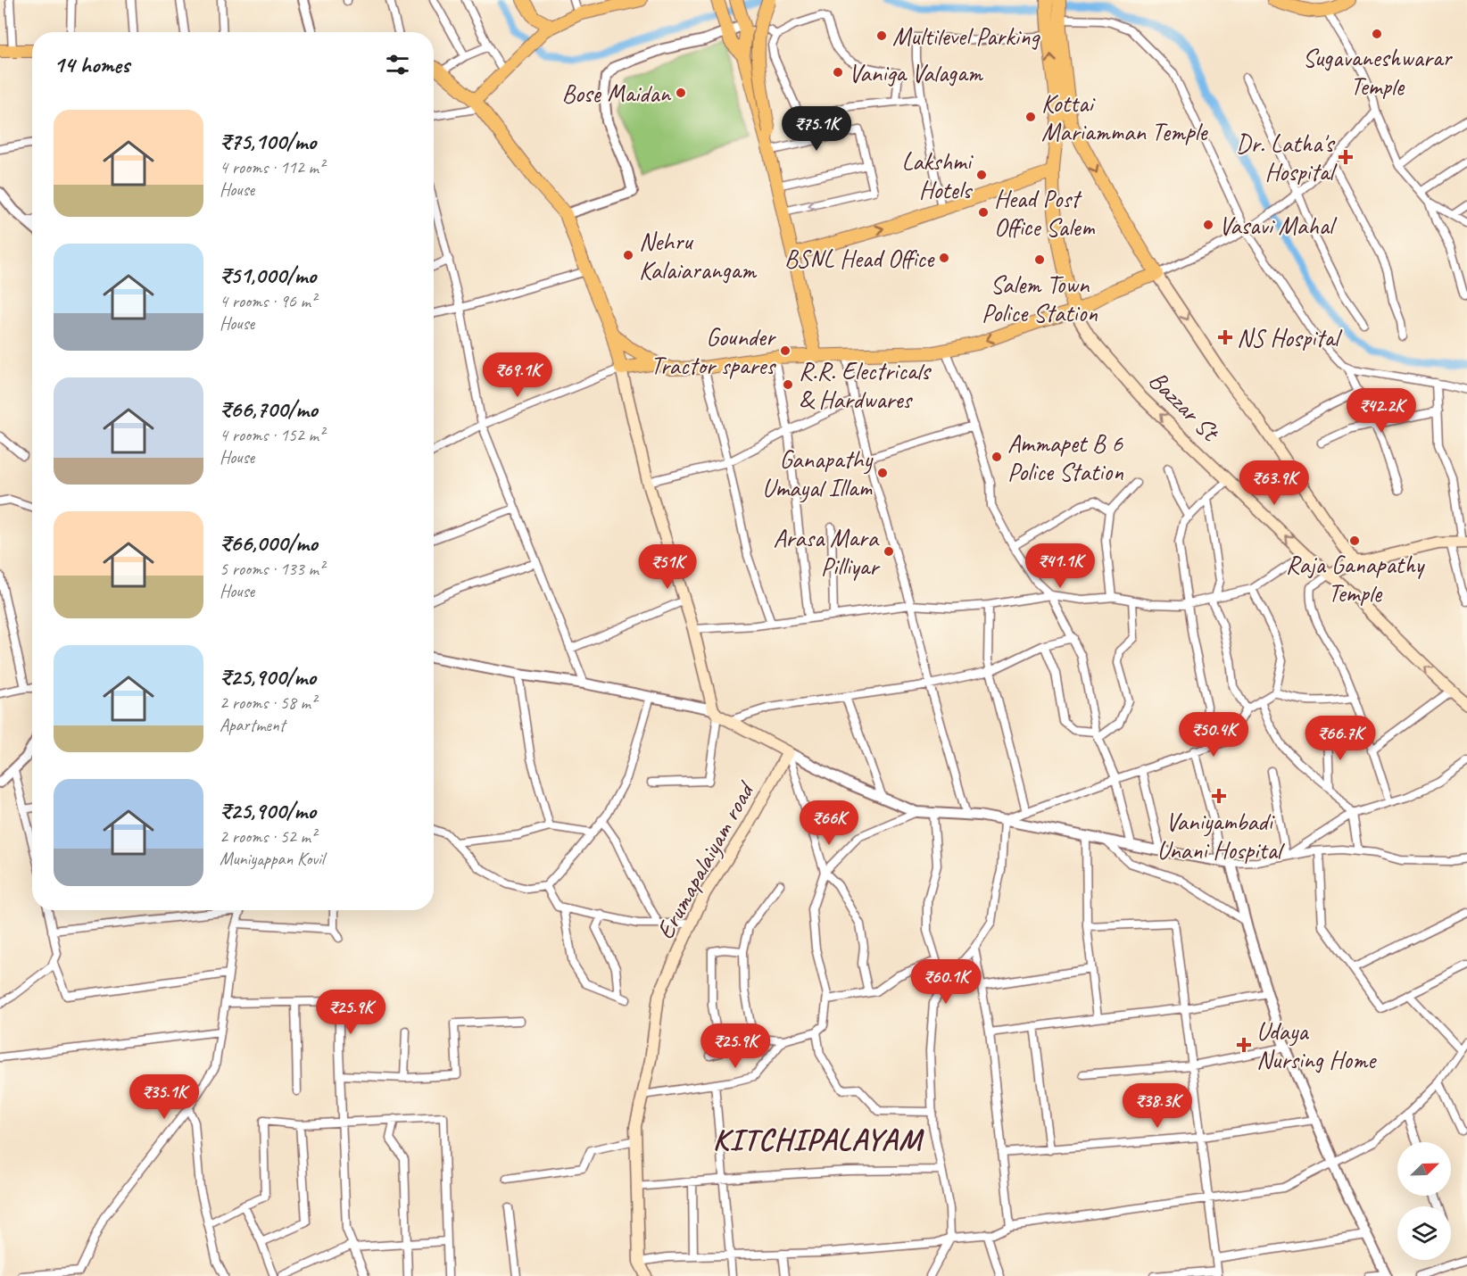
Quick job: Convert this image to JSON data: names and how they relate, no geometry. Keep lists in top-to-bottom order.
{
  "streets": {
    "main road": ["Bazzar St", "Erumapalaiyam road"]
  },
  "districts": ["KITCHIPALAYAM"],
  "places": {
    "other": [
      "Sugavaneshwarar Temple",
      "Multilevel Parking",
      "Vaniga Valagam",
      "Bose Maidan",
      "Kottai Mariamman Temple",
      "Lakshmi Hotels",
      "Head Post Office Salem",
      "Vasavi Mahal",
      "Nehru Kalaiarangam",
      "BSNL Head Office",
      "Salem Town Police Station",
      "Gounder Tractor spares",
      "R.R. Electricals & Hardwares",
      "Ammapet B 6 Police Station",
      "Ganapathy Umayal Illam",
      "Raja Ganapathy Temple",
      "Arasa Mara Pilliyar"
    ],
    "health": [
      "Dr. Latha's Hospital",
      "NS Hospital",
      "Vaniyambadi Unani Hospital",
      "Udaya Nursing Home"
    ]
  },
  "north": "top right",
  "page": {
    "heading": "14 homes",
    "list": [
      {
        "name": "₹75,100/mo",
        "note": "4 rooms · 112 m² · House"
      },
      {
        "name": "₹51,000/mo",
        "note": "4 rooms · 96 m² · House"
      },
      {
        "name": "₹66,700/mo",
        "note": "4 rooms · 152 m² · House"
      },
      {
        "name": "₹66,000/mo",
        "note": "5 rooms · 133 m² · House"
      },
      {
        "name": "₹25,900/mo",
        "note": "2 rooms · 58 m² · Apartment"
      },
      {
        "name": "₹25,900/mo",
        "note": "2 rooms · 52 m² · Muniyappan Kovil"
      }
    ],
    "price": [
      "₹75.1K",
      "₹69.1K",
      "₹42.2K",
      "₹63.9K",
      "₹41.1K",
      "₹51K",
      "₹50.4K",
      "₹66.7K",
      "₹66K",
      "₹60.1K",
      "₹25.9K",
      "₹25.9K",
      "₹35.1K",
      "₹38.3K"
    ]
  }
}
